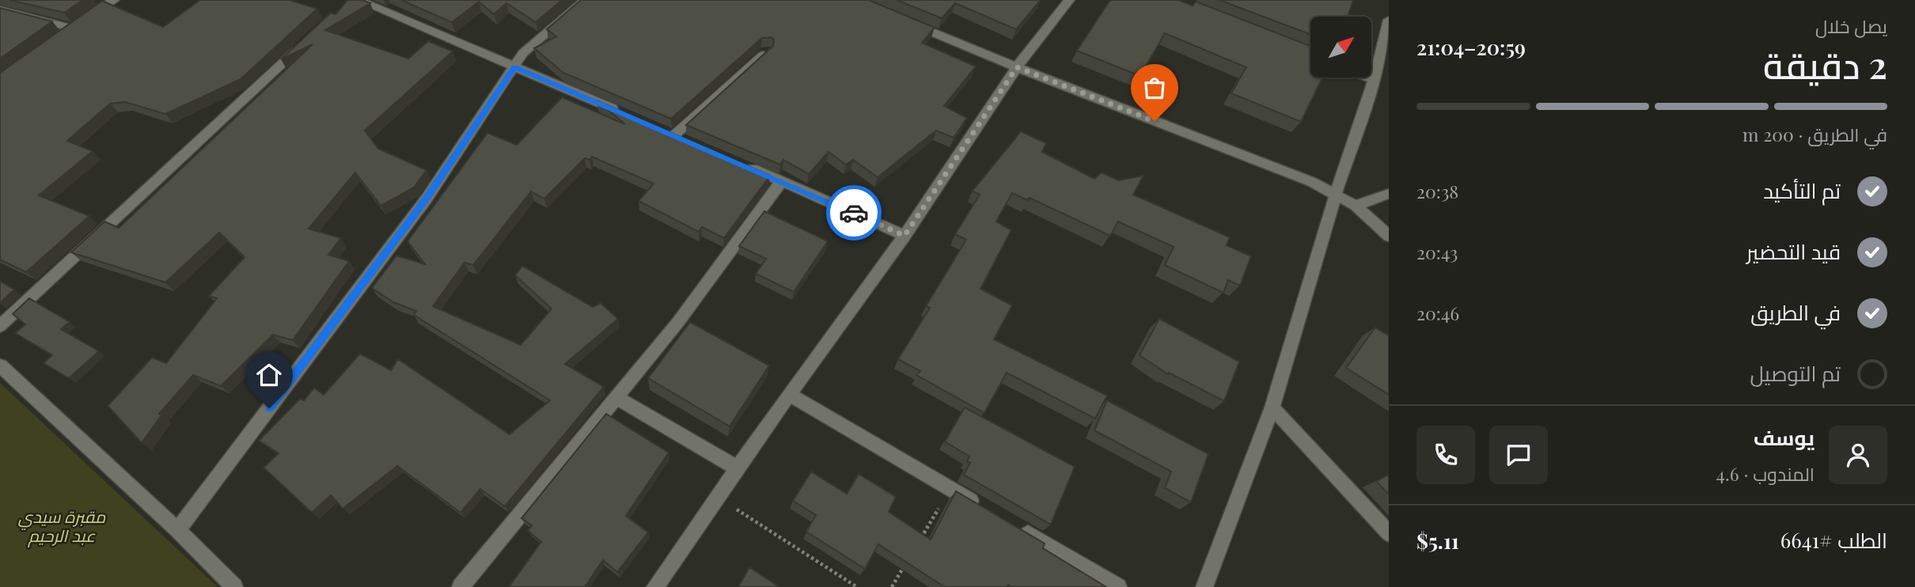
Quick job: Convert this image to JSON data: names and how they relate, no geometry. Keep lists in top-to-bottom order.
{
  "parks": ["مقبرة سيدي عبد الرحيم"],
  "north": "top right",
  "page": {
    "heading": ["2 دقيقة", "يصل خلال", "20:59–21:04"],
    "panel": [
      "يوسف",
      "المندوب · 4.6",
      "الطلب #6641",
      "$5.11"
    ],
    "bar": "في الطريق · 200 m",
    "list": [
      ["تم التأكيد", "20:38"],
      ["قيد التحضير", "20:43"],
      ["في الطريق", "20:46"],
      "تم التوصيل"
    ]
  }
}
